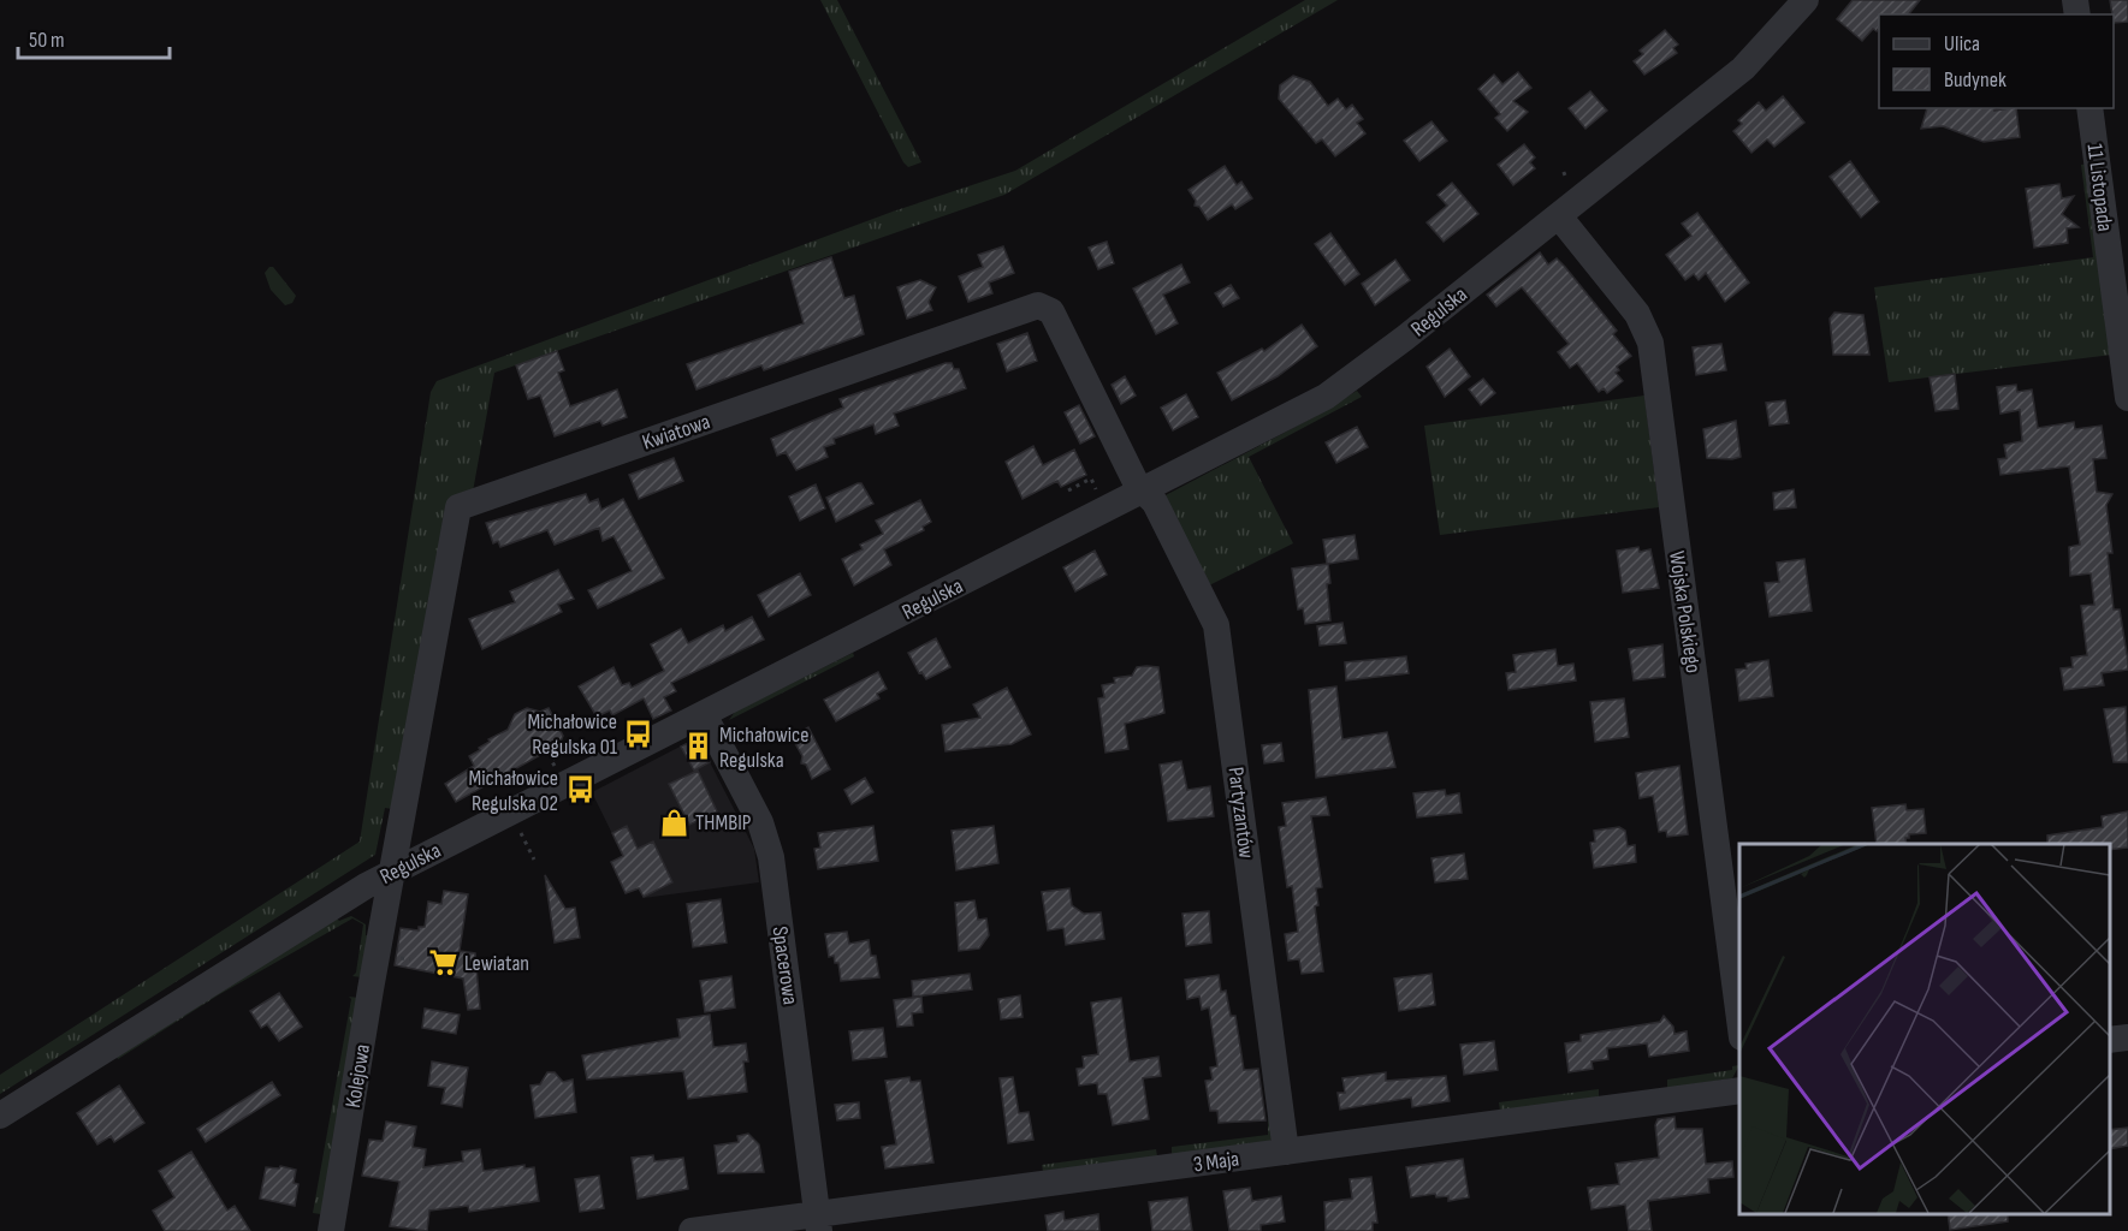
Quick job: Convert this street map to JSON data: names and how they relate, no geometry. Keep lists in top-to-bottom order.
{
  "streets": {
    "street": [
      "11 Listopada",
      "Regulska",
      "Kwiatowa",
      "Wojska Polskiego",
      "Partyzantów",
      "Spacerowa",
      "Kolejowa",
      "3 Maja"
    ]
  },
  "crossings": [
    ["Regulska", "Kwiatowa"],
    ["Regulska", "Wojska Polskiego"],
    ["Regulska", "Partyzantów"],
    ["Regulska", "Spacerowa"],
    ["Regulska", "Kolejowa"],
    ["Kwiatowa", "Partyzantów"],
    ["Kwiatowa", "Kolejowa"],
    ["Partyzantów", "3 Maja"],
    ["Spacerowa", "3 Maja"]
  ],
  "places": {
    "bus stop": ["Michałowice Regulska 01", "Michałowice Regulska 02"],
    "building": ["Michałowice Regulska"],
    "shop": ["THMBIP"],
    "supermarket": ["Lewiatan"]
  },
  "legend": ["Ulica", "Budynek"],
  "scale_bar": "50 m"
}
